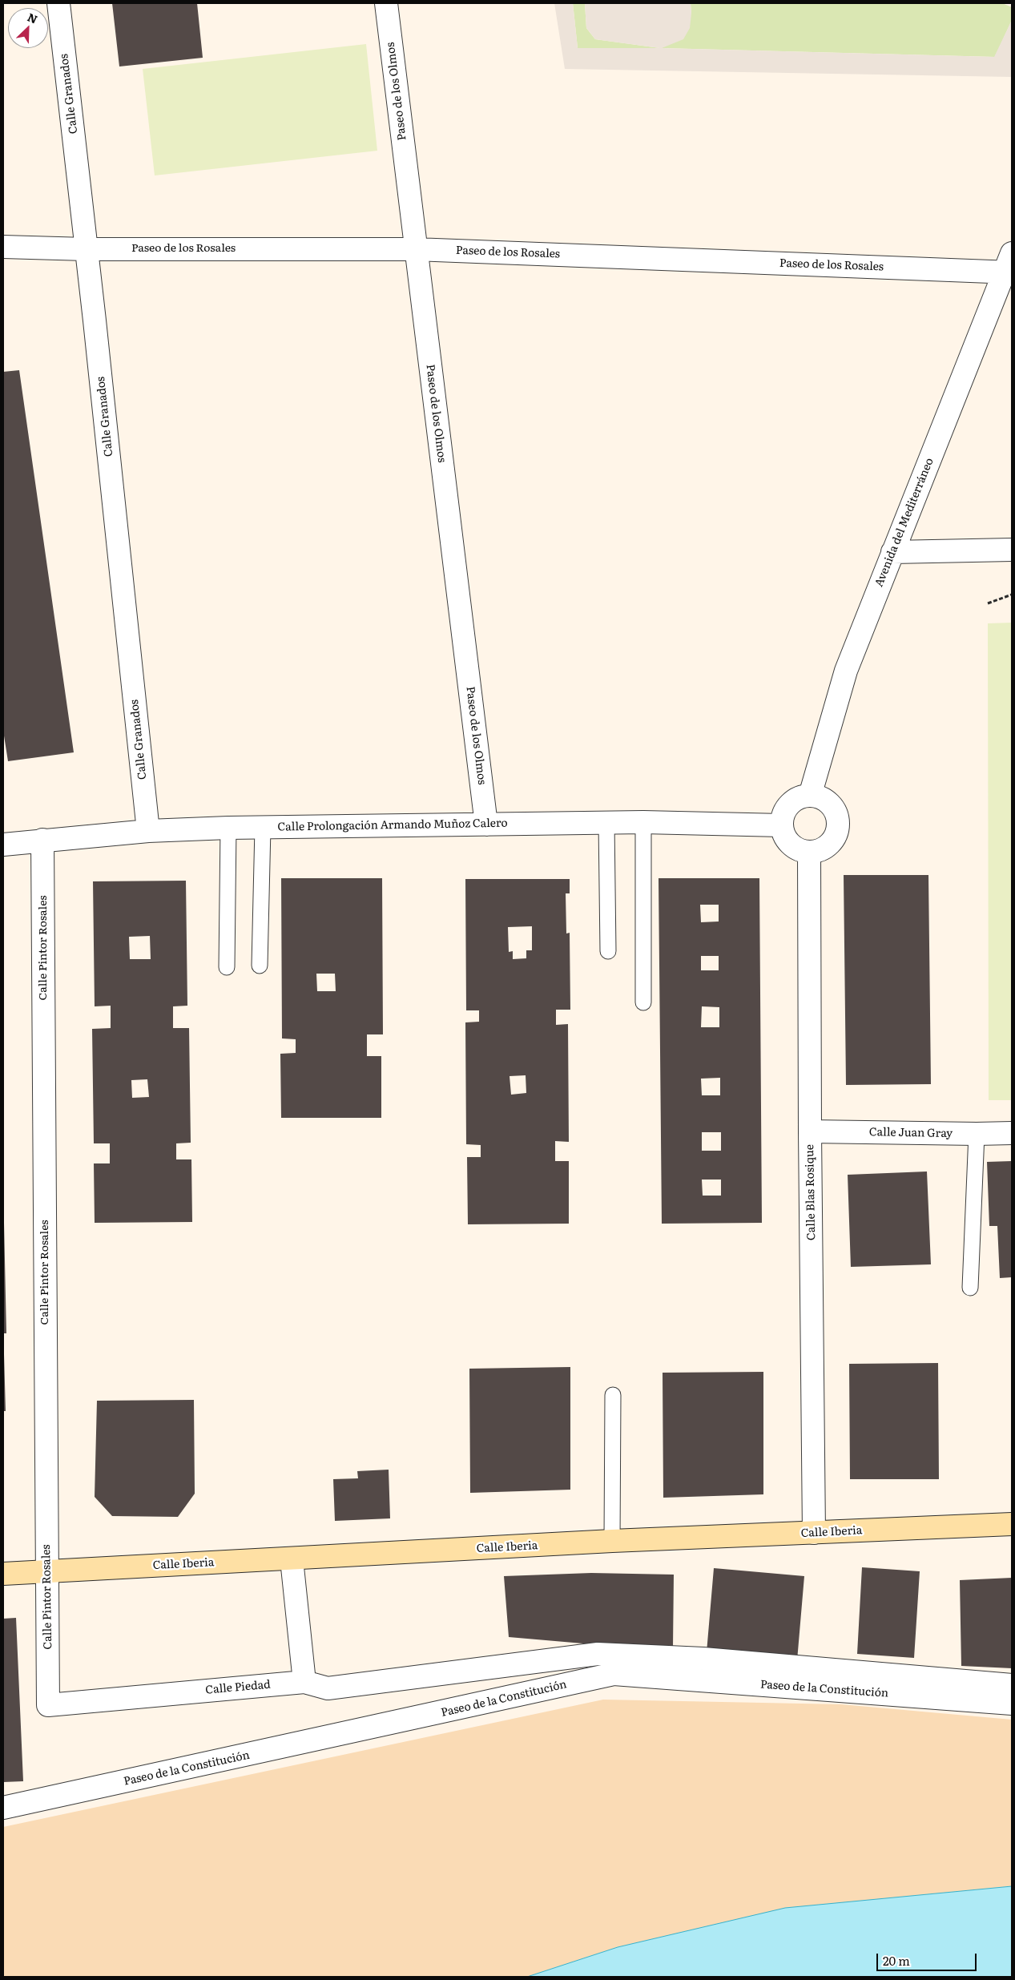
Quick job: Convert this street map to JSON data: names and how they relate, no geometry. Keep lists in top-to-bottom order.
{
  "streets": {
    "main road": ["Calle Iberia"],
    "street": [
      "Paseo de los Olmos",
      "Calle Granados",
      "Paseo de los Rosales",
      "Avenida del Mediterráneo",
      "Calle Prolongación Armando Muñoz Calero",
      "Calle Pintor Rosales",
      "Calle Juan Gray",
      "Calle Blas Rosique",
      "Calle Piedad",
      "Paseo de la Constitución"
    ]
  },
  "crossings": [
    ["Paseo de los Olmos", "Paseo de los Rosales"],
    ["Paseo de los Olmos", "Calle Prolongación Armando Muñoz Calero"],
    ["Calle Granados", "Paseo de los Rosales"],
    ["Calle Granados", "Calle Prolongación Armando Muñoz Calero"],
    ["Paseo de los Rosales", "Avenida del Mediterráneo"],
    ["Avenida del Mediterráneo", "Calle Prolongación Armando Muñoz Calero"],
    ["Avenida del Mediterráneo", "Calle Blas Rosique"],
    ["Calle Prolongación Armando Muñoz Calero", "Calle Pintor Rosales"],
    ["Calle Prolongación Armando Muñoz Calero", "Calle Blas Rosique"],
    ["Calle Pintor Rosales", "Calle Iberia"],
    ["Calle Pintor Rosales", "Calle Piedad"],
    ["Calle Juan Gray", "Calle Blas Rosique"],
    ["Calle Blas Rosique", "Calle Iberia"]
  ],
  "scale_bar": "20 m",
  "north": "top right"
}
